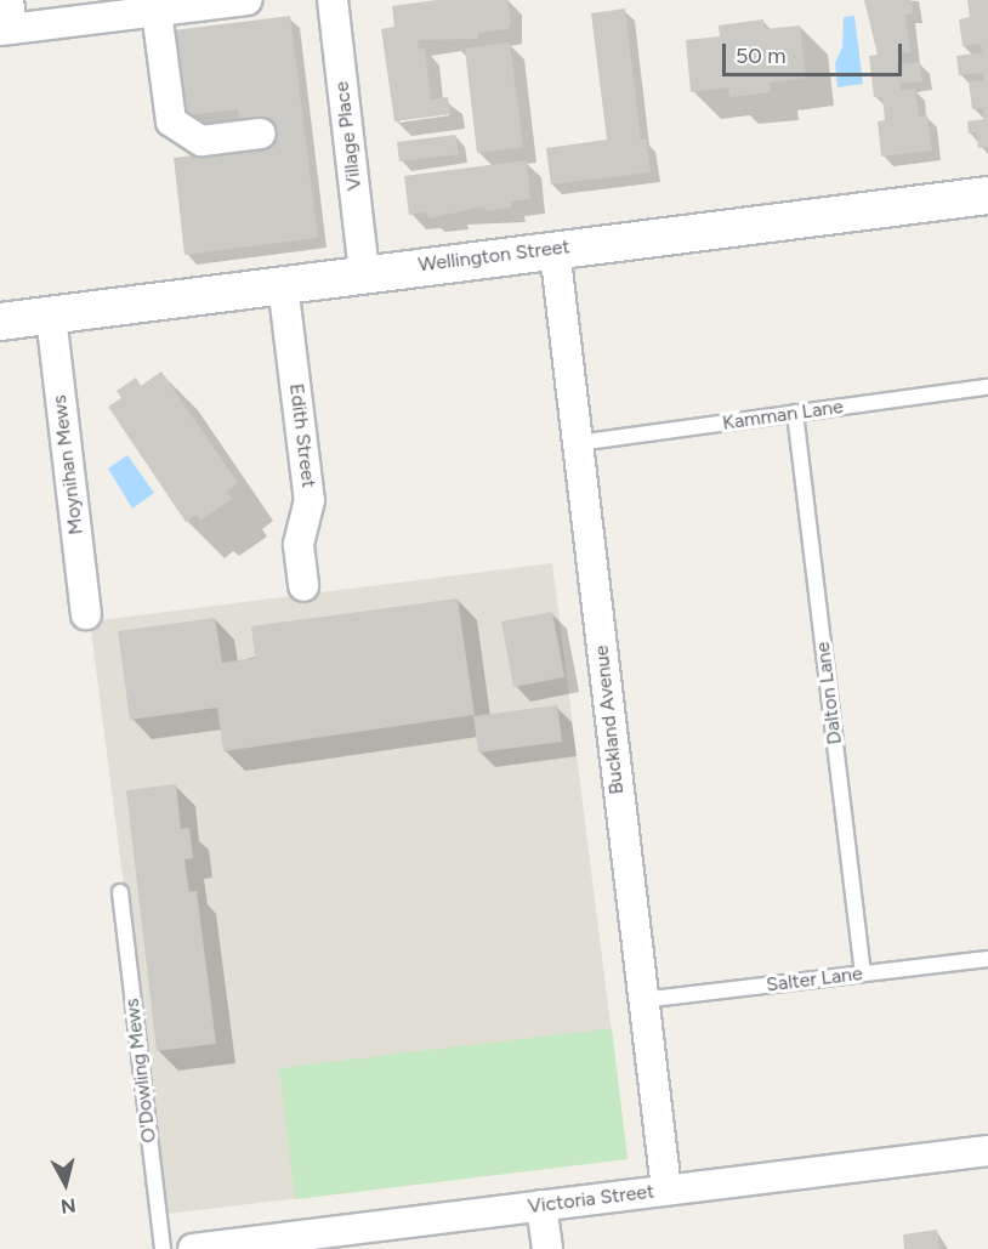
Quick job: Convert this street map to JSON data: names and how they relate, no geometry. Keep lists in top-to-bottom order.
{
  "streets": {
    "street": [
      "Village Place",
      "Wellington Street",
      "Edith Street",
      "Moynihan Mews",
      "Buckland Avenue",
      "Victoria Street"
    ],
    "lane": [
      "Kamman Lane",
      "Dalton Lane",
      "Salter Lane",
      "O'Dowling Mews"
    ]
  },
  "crossings": [
    ["Village Place", "Wellington Street"],
    ["Wellington Street", "Edith Street"],
    ["Wellington Street", "Moynihan Mews"],
    ["Wellington Street", "Buckland Avenue"],
    ["Kamman Lane", "Dalton Lane"],
    ["Kamman Lane", "Buckland Avenue"],
    ["Dalton Lane", "Salter Lane"],
    ["Buckland Avenue", "Salter Lane"],
    ["Buckland Avenue", "Victoria Street"]
  ],
  "scale_bar": "50 m",
  "north": "bottom"
}
